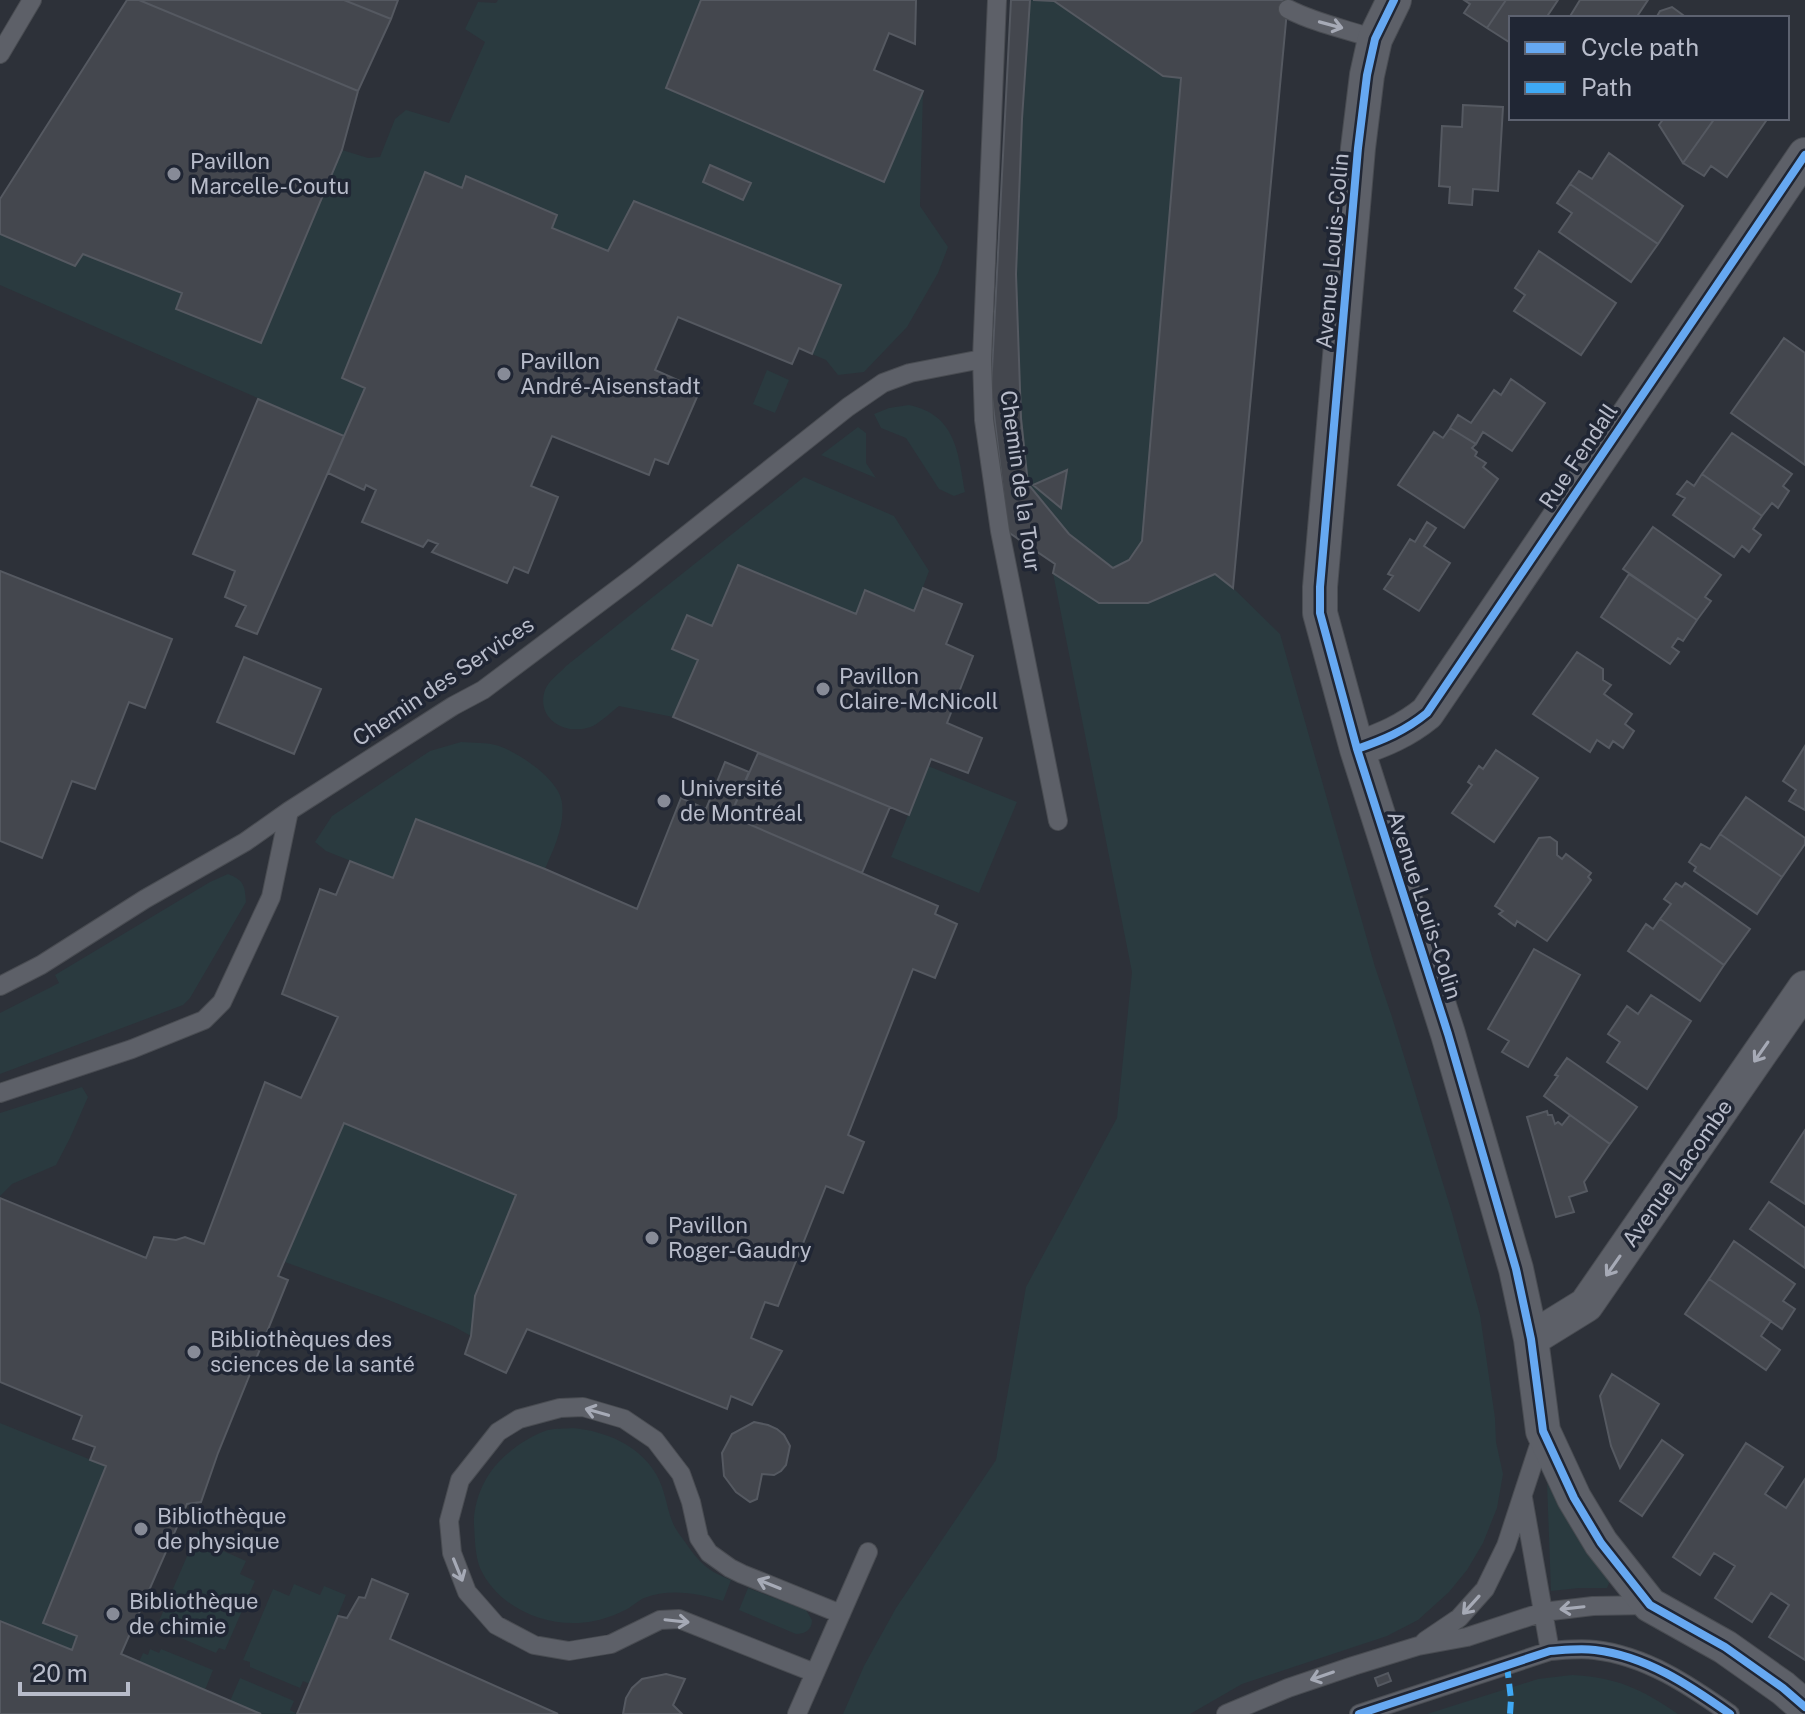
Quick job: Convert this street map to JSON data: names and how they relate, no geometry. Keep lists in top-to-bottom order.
{
  "streets": {
    "street": ["Avenue Louis-Colin", "Rue Fendall", "Avenue Lacombe"],
    "lane": ["Chemin de la Tour", "Chemin des Services"]
  },
  "crossings": [
    ["Avenue Louis-Colin", "Rue Fendall"],
    ["Avenue Louis-Colin", "Avenue Lacombe"],
    ["Chemin de la Tour", "Chemin des Services"]
  ],
  "one_way": ["Avenue Lacombe"],
  "places": [
    "Pavillon Marcelle-Coutu",
    "Pavillon André-Aisenstadt",
    "Pavillon Claire-McNicoll",
    "Université de Montréal",
    "Pavillon Roger-Gaudry",
    "Bibliothèques des sciences de la santé",
    "Bibliothèque de physique",
    "Bibliothèque de chimie"
  ],
  "legend": ["Cycle path", "Path"],
  "scale_bar": "20 m"
}
